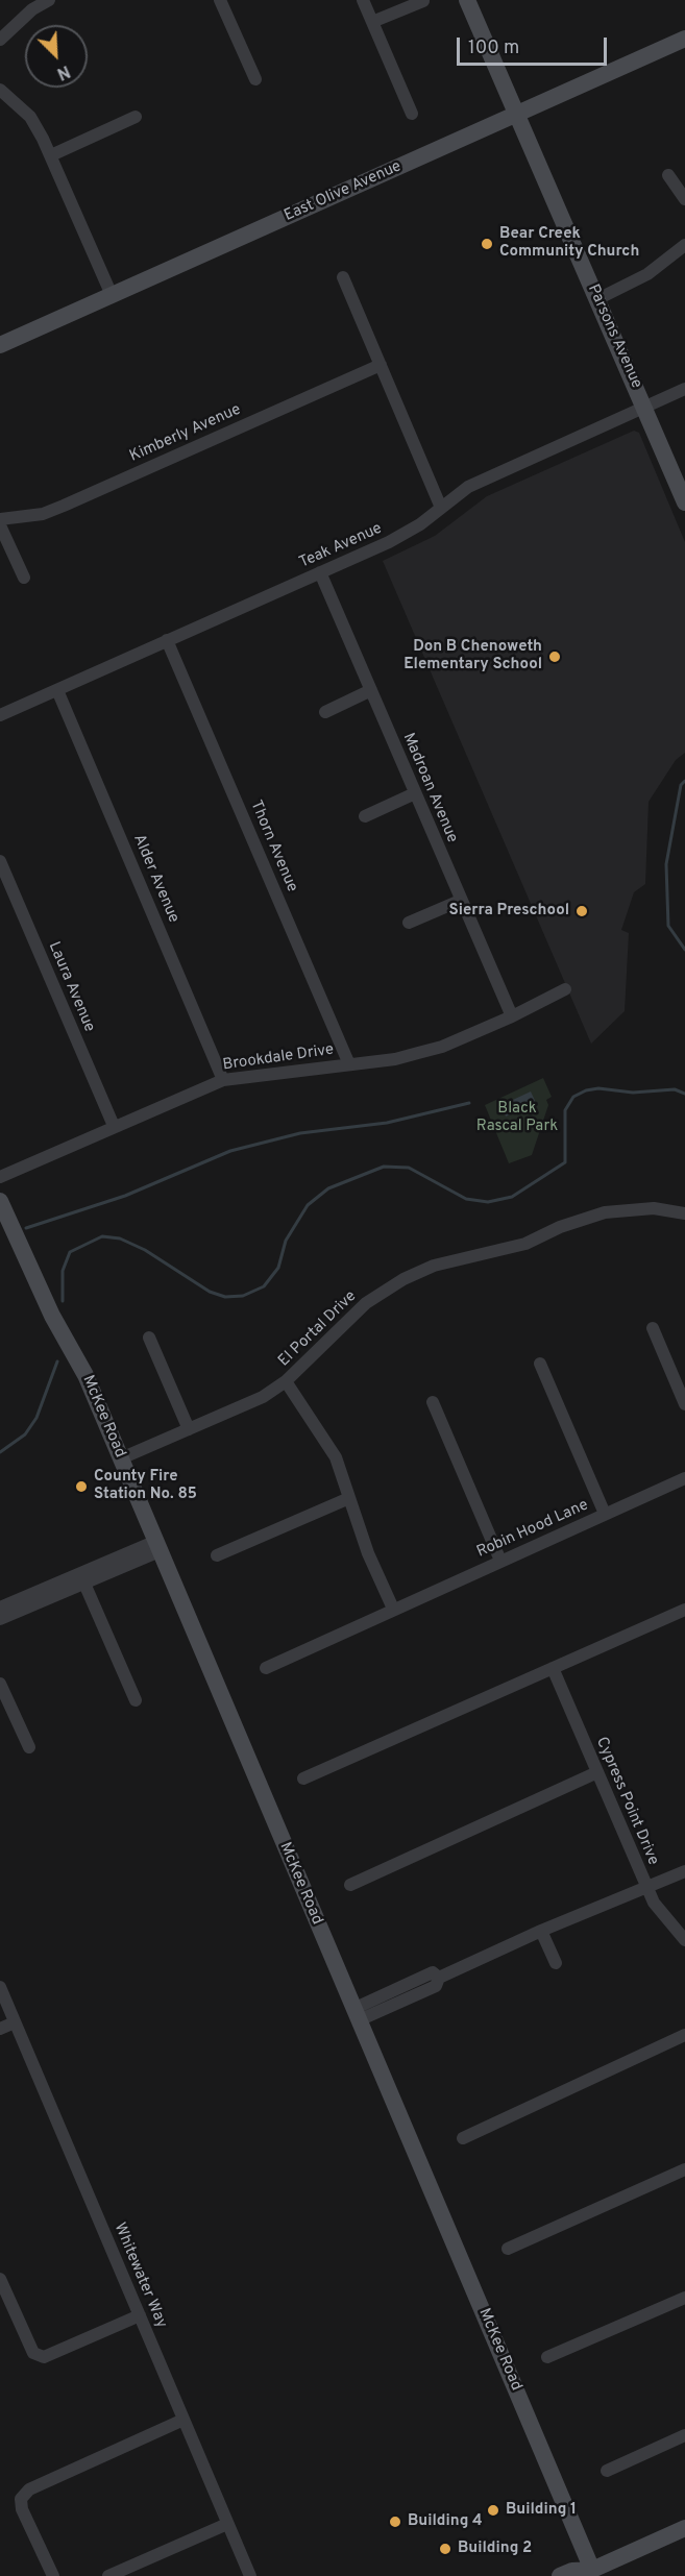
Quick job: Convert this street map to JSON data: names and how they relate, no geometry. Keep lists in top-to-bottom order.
{
  "streets": {
    "street": [
      "East Olive Avenue",
      "Parsons Avenue",
      "Kimberly Avenue",
      "Teak Avenue",
      "Madroan Avenue",
      "Thorn Avenue",
      "Alder Avenue",
      "Laura Avenue",
      "Brookdale Drive",
      "El Portal Drive",
      "McKee Road",
      "Robin Hood Lane",
      "Cypress Point Drive",
      "Whitewater Way"
    ]
  },
  "crossings": [
    ["East Olive Avenue", "Parsons Avenue"],
    ["Parsons Avenue", "Teak Avenue"],
    ["Teak Avenue", "Madroan Avenue"],
    ["Teak Avenue", "Thorn Avenue"],
    ["Teak Avenue", "Alder Avenue"],
    ["Madroan Avenue", "Brookdale Drive"],
    ["Thorn Avenue", "Brookdale Drive"],
    ["Alder Avenue", "Brookdale Drive"],
    ["Laura Avenue", "Brookdale Drive"],
    ["El Portal Drive", "McKee Road"]
  ],
  "parks": ["Black Rascal Park"],
  "places": [
    "Bear Creek Community Church",
    "Don B Chenoweth Elementary School",
    "Sierra Preschool",
    "County Fire Station No. 85",
    "Building 1",
    "Building 4",
    "Building 2"
  ],
  "scale_bar": "100 m",
  "north": "bottom right"
}
